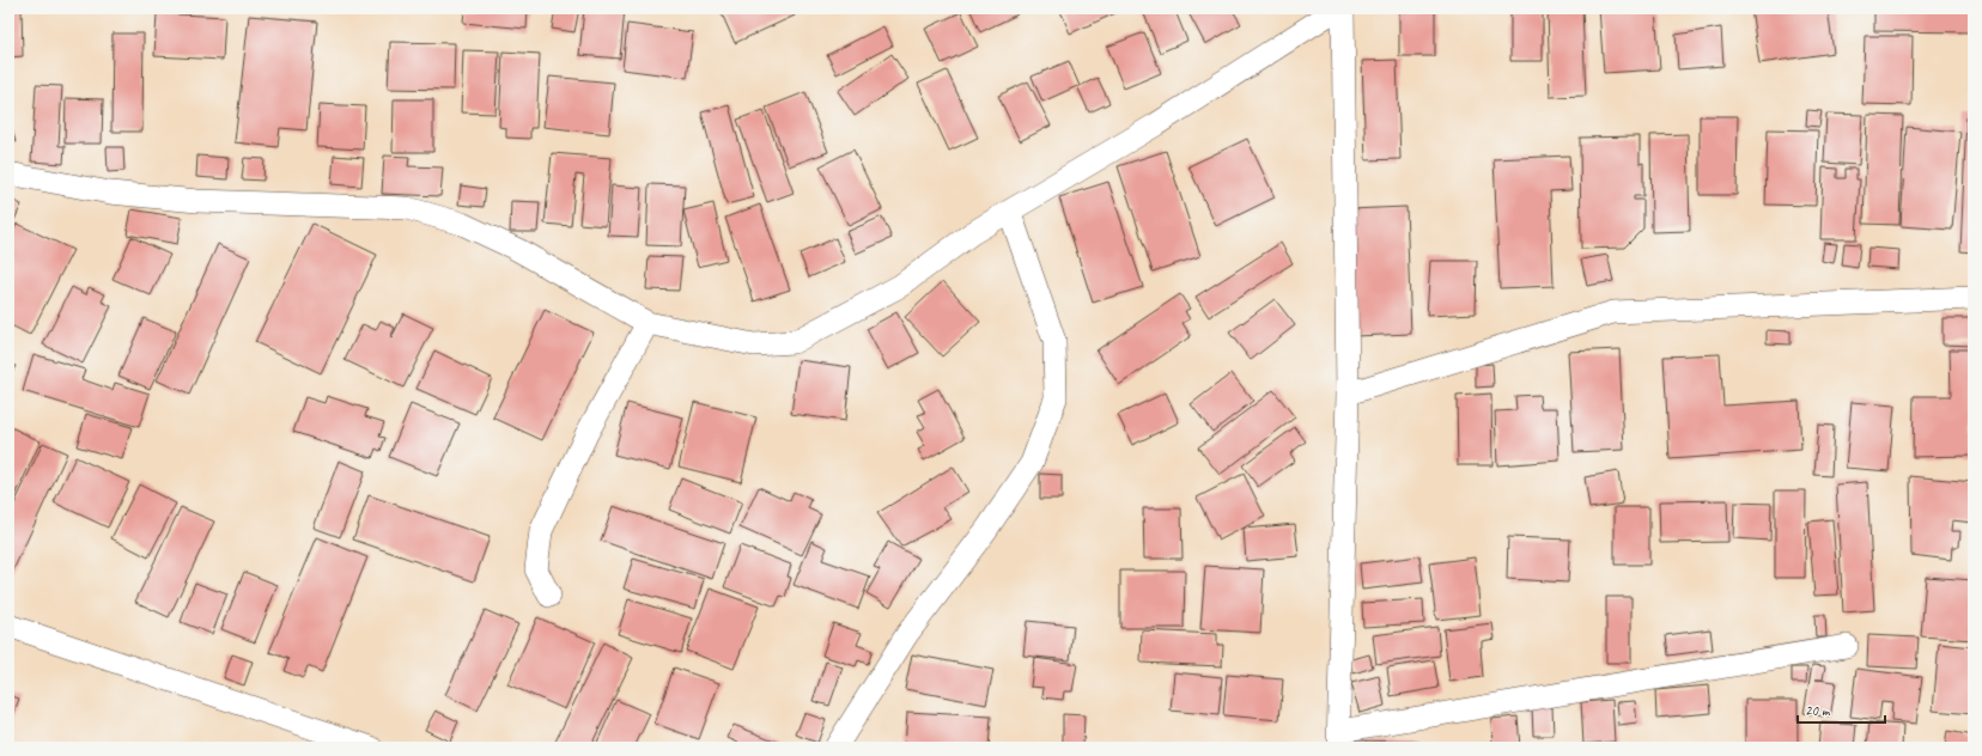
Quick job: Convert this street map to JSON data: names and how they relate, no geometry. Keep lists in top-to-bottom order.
{
  "scale_bar": "20 m"
}
